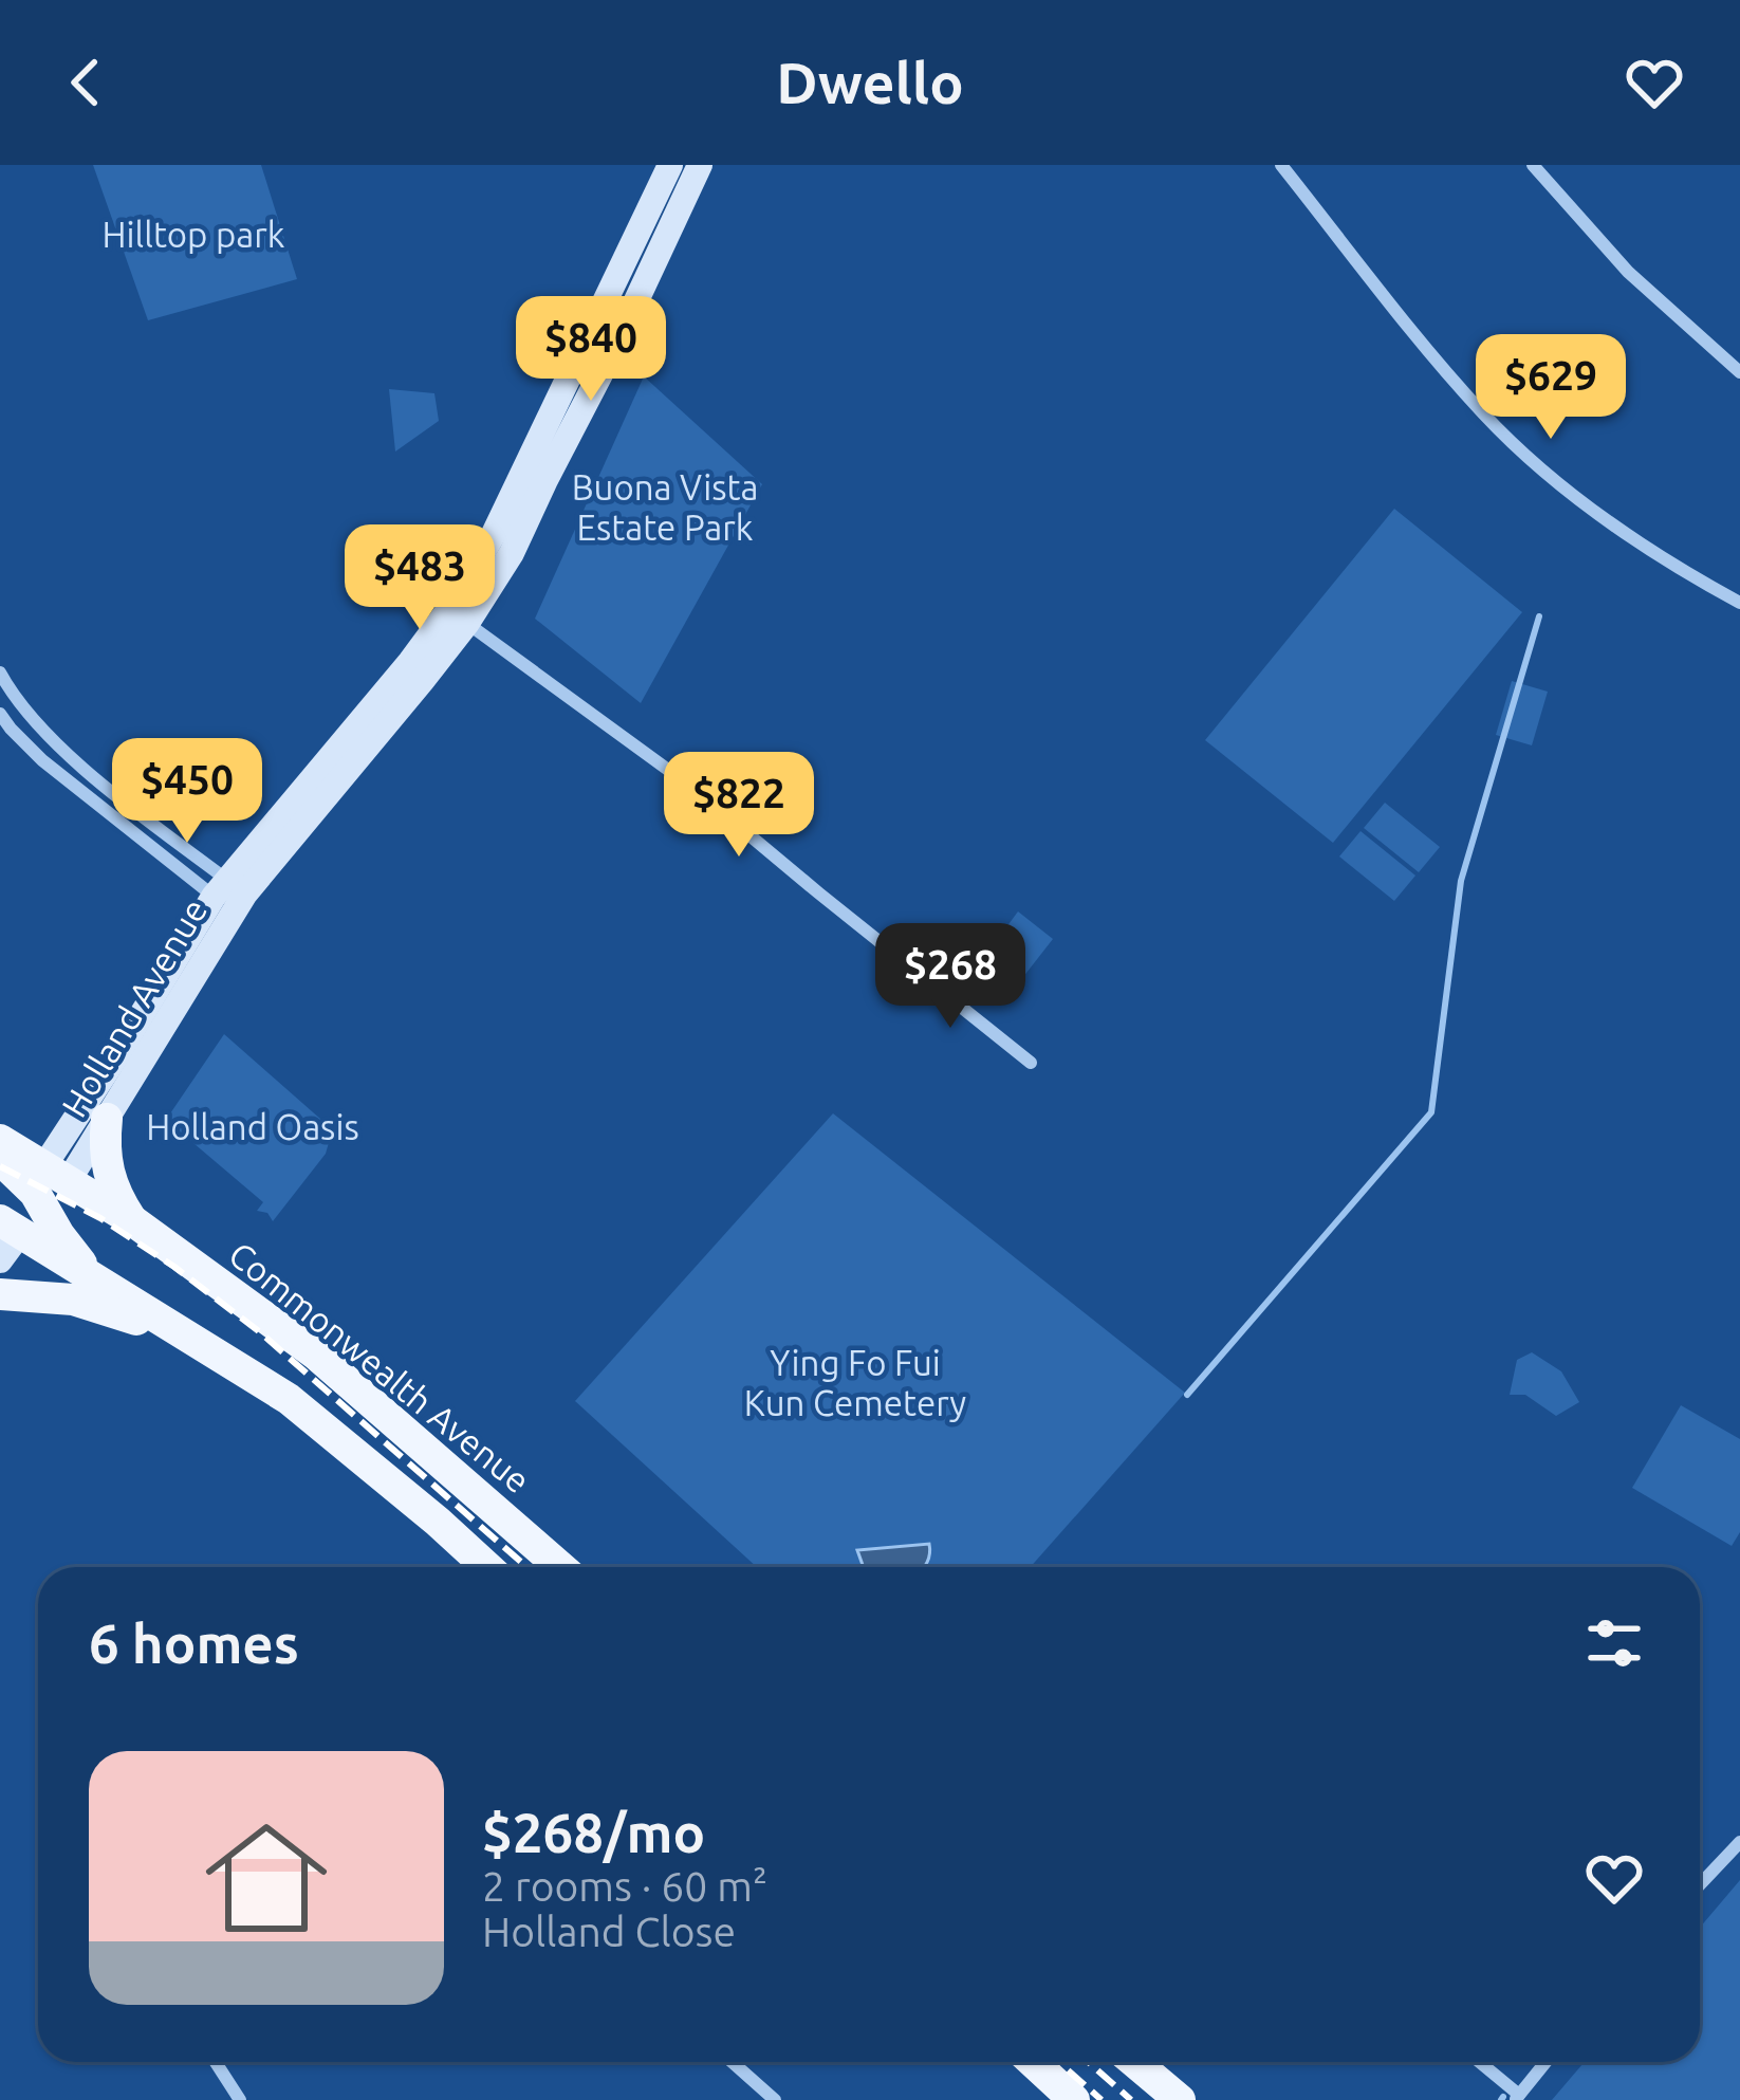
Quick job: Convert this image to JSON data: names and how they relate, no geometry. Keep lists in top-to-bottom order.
{
  "streets": {
    "main road": ["Commonwealth Avenue"],
    "street": ["Holland Avenue"]
  },
  "crossings": [
    ["Holland Avenue", "Commonwealth Avenue"]
  ],
  "parks": [
    "Hilltop park",
    "Buona Vista Estate Park",
    "Holland Oasis",
    "Ying Fo Fui Kun Cemetery"
  ],
  "page": {
    "header": "Dwello",
    "price": [
      "$840",
      "$629",
      "$483",
      "$450",
      "$822",
      "$268"
    ],
    "heading": "6 homes",
    "list": [
      {
        "name": "$268/mo",
        "note": "2 rooms · 60 m² · Holland Close"
      }
    ]
  }
}
